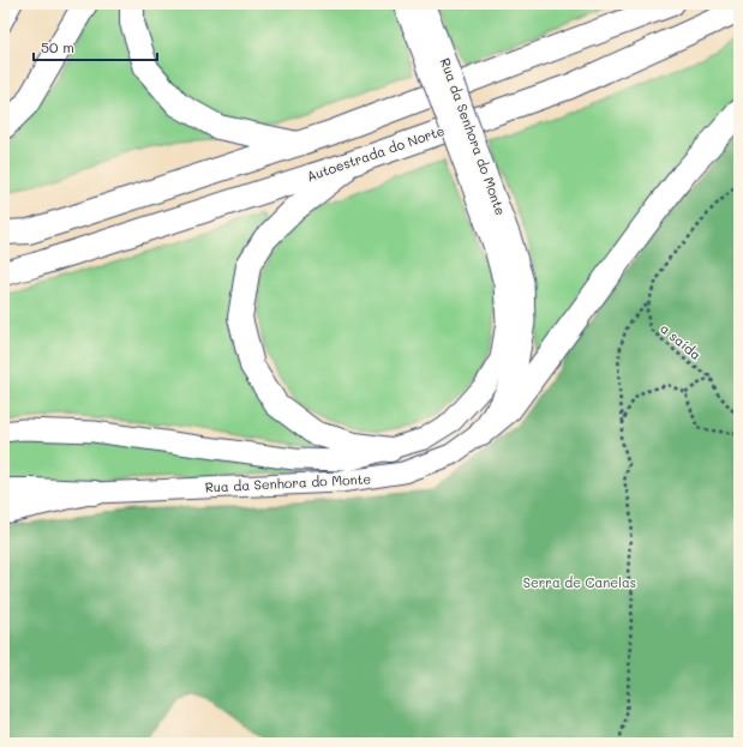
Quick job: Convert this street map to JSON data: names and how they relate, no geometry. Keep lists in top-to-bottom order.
{
  "streets": {
    "highway": ["Autoestrada do Norte"],
    "main road": ["Rua da Senhora do Monte"],
    "path": ["a saída"]
  },
  "parks": ["Serra de Canelas"],
  "scale_bar": "50 m"
}
